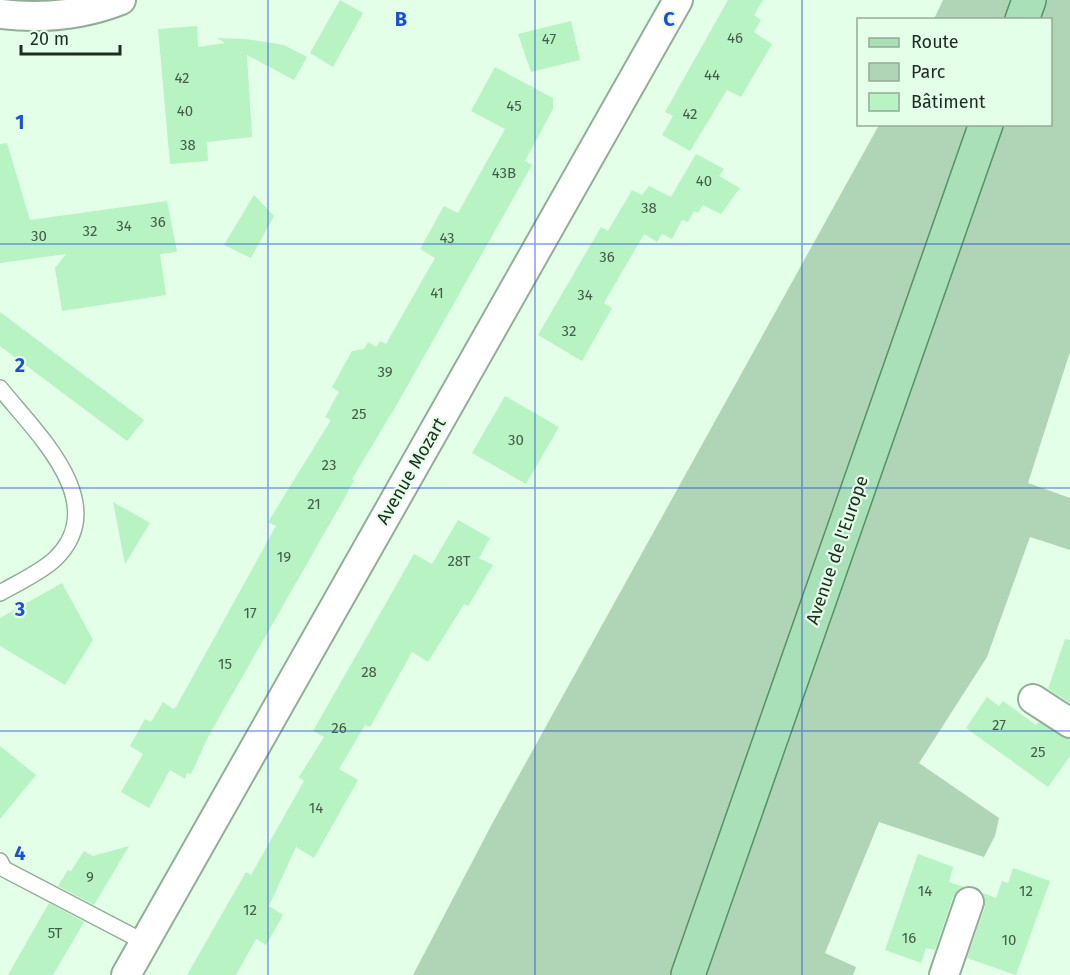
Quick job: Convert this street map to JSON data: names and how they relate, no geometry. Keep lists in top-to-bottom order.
{
  "streets": {
    "main road": ["Avenue de l'Europe"],
    "street": ["Avenue Mozart"]
  },
  "house_numbers": [
    "46",
    "47",
    "44",
    "42",
    "45",
    "40",
    "42",
    "38",
    "43B",
    "40",
    "38",
    "36",
    "34",
    "32",
    "30",
    "43",
    "36",
    "41",
    "34",
    "32",
    "39",
    "25",
    "30",
    "23",
    "21",
    "19",
    "28T",
    "17",
    "15",
    "28",
    "27",
    "26",
    "25",
    "14",
    "9",
    "14",
    "12",
    "12",
    "5T",
    "16",
    "10"
  ],
  "legend": ["Route", "Parc", "Bâtiment"],
  "scale_bar": "20 m",
  "grid": {
    "columns": ["B", "C"],
    "rows": [
      "1",
      "2",
      "3",
      "4"
    ]
  }
}
